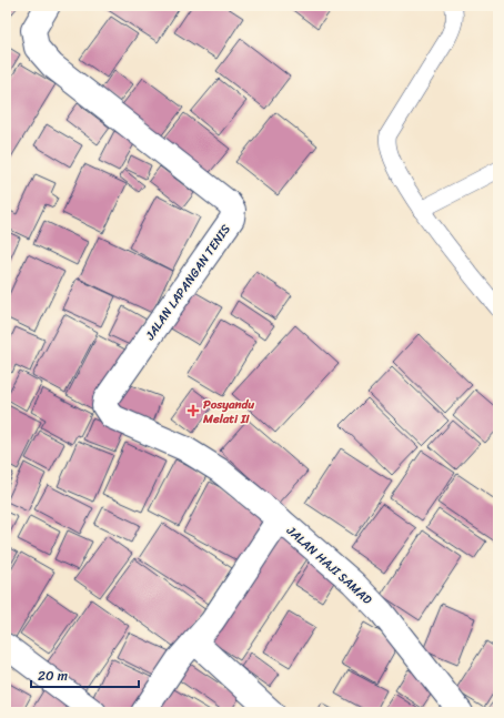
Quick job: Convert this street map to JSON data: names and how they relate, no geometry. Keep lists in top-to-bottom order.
{
  "streets": {
    "street": ["JALAN LAPANGAN TENIS", "JALAN HAJI SAMAD"]
  },
  "crossings": [
    ["JALAN LAPANGAN TENIS", "JALAN HAJI SAMAD"]
  ],
  "places": {
    "health": ["Posyandu Melati II"]
  },
  "scale_bar": "20 m"
}
